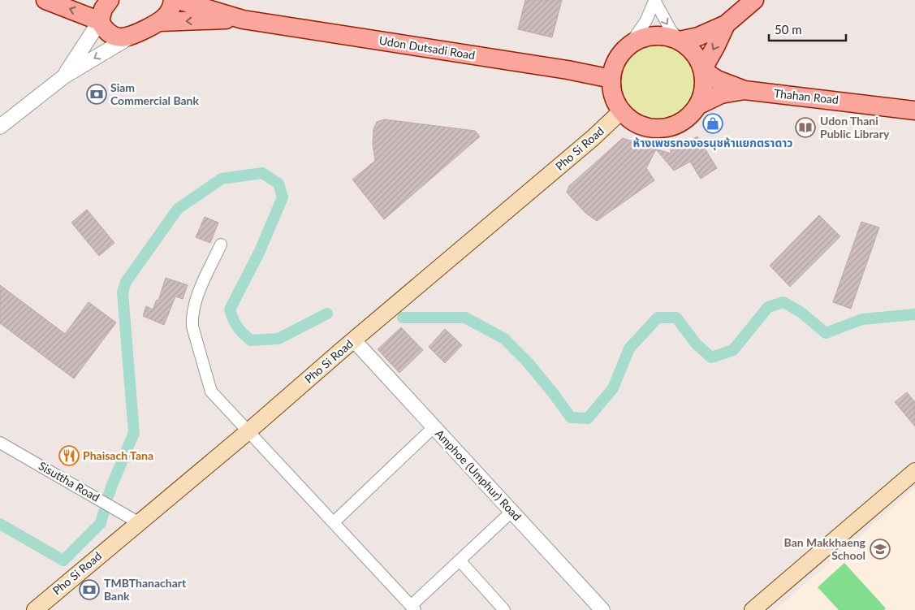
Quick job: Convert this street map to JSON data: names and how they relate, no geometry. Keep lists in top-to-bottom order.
{
  "streets": {
    "main road": ["Udon Dutsadi Road", "Thahan Road", "Pho Si Road"],
    "street": ["Amphoe (Umphur) Road", "Sisuttha Road"]
  },
  "crossings": [
    ["Udon Dutsadi Road", "Thahan Road"],
    ["Udon Dutsadi Road", "Pho Si Road"],
    ["Thahan Road", "Pho Si Road"],
    ["Pho Si Road", "Amphoe (Umphur) Road"],
    ["Pho Si Road", "Sisuttha Road"]
  ],
  "places": {
    "bank": ["Siam Commercial Bank", "TMBThanachart Bank"],
    "shop": ["ห้างเพชรทองอรนุชห้าแยกตราดาว"],
    "library": ["Udon Thani Public Library"],
    "restaurant": ["Phaisach Tana"],
    "school or university": ["Ban Makkhaeng School"]
  },
  "scale_bar": "50 m"
}
